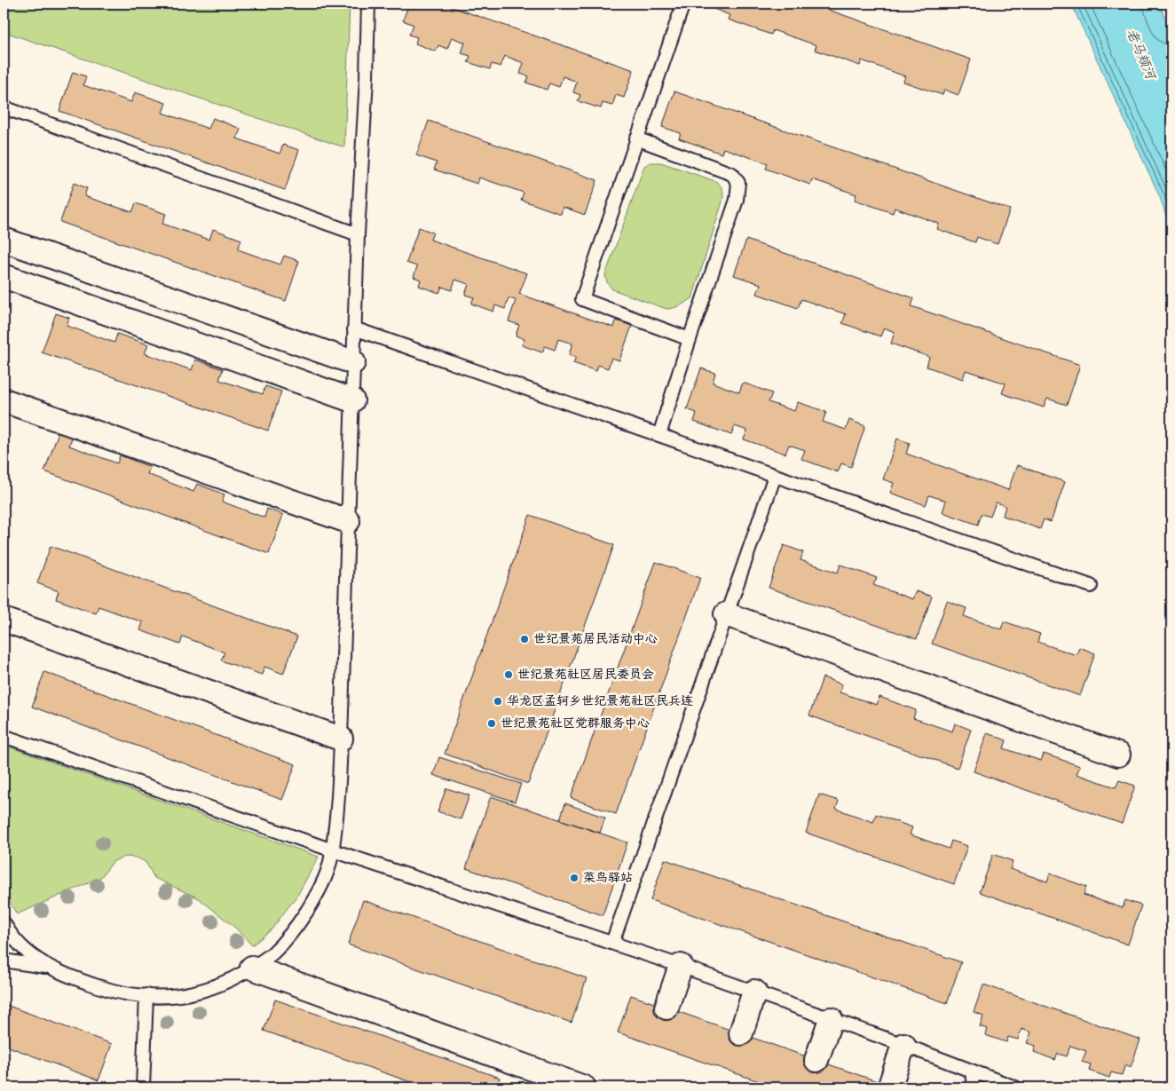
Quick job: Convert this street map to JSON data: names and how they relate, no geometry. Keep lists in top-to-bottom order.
{
  "water": ["老马颊河"],
  "places": [
    "世纪景苑居民活动中心",
    "世纪景苑社区居民委员会",
    "华龙区孟轲乡世纪景苑社区民兵连",
    "世纪景苑社区党群服务中心",
    "菜鸟驿站"
  ]
}
